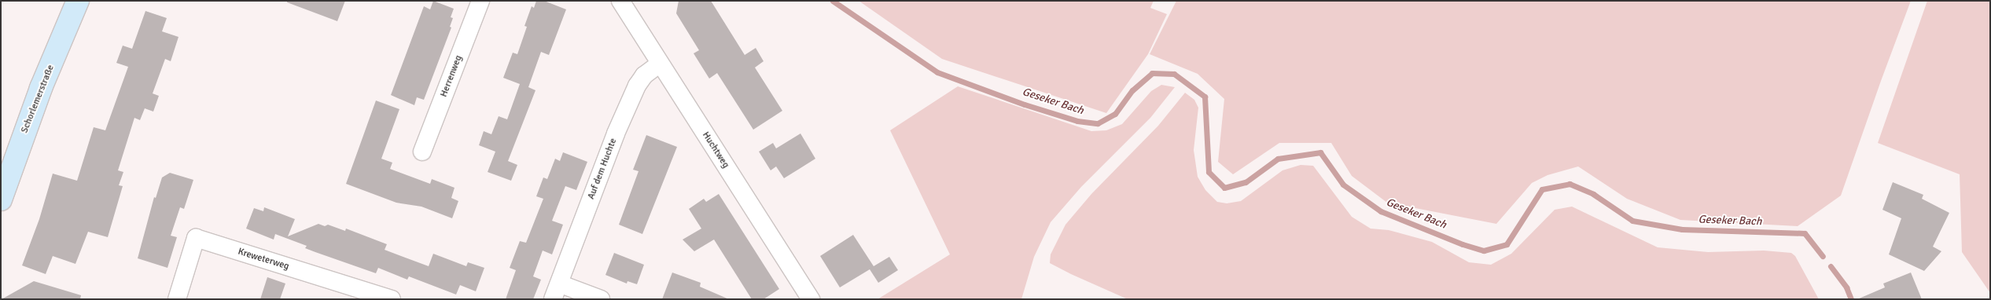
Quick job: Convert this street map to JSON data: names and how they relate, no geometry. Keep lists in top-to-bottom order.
{
  "streets": {
    "street": [
      "Herrenweg",
      "Schorlemerstraße",
      "Huchtweg",
      "Auf dem Huchte",
      "Kreweterweg"
    ]
  },
  "crossings": [
    ["Huchtweg", "Auf dem Huchte"]
  ],
  "water": ["Geseker Bach"]
}
